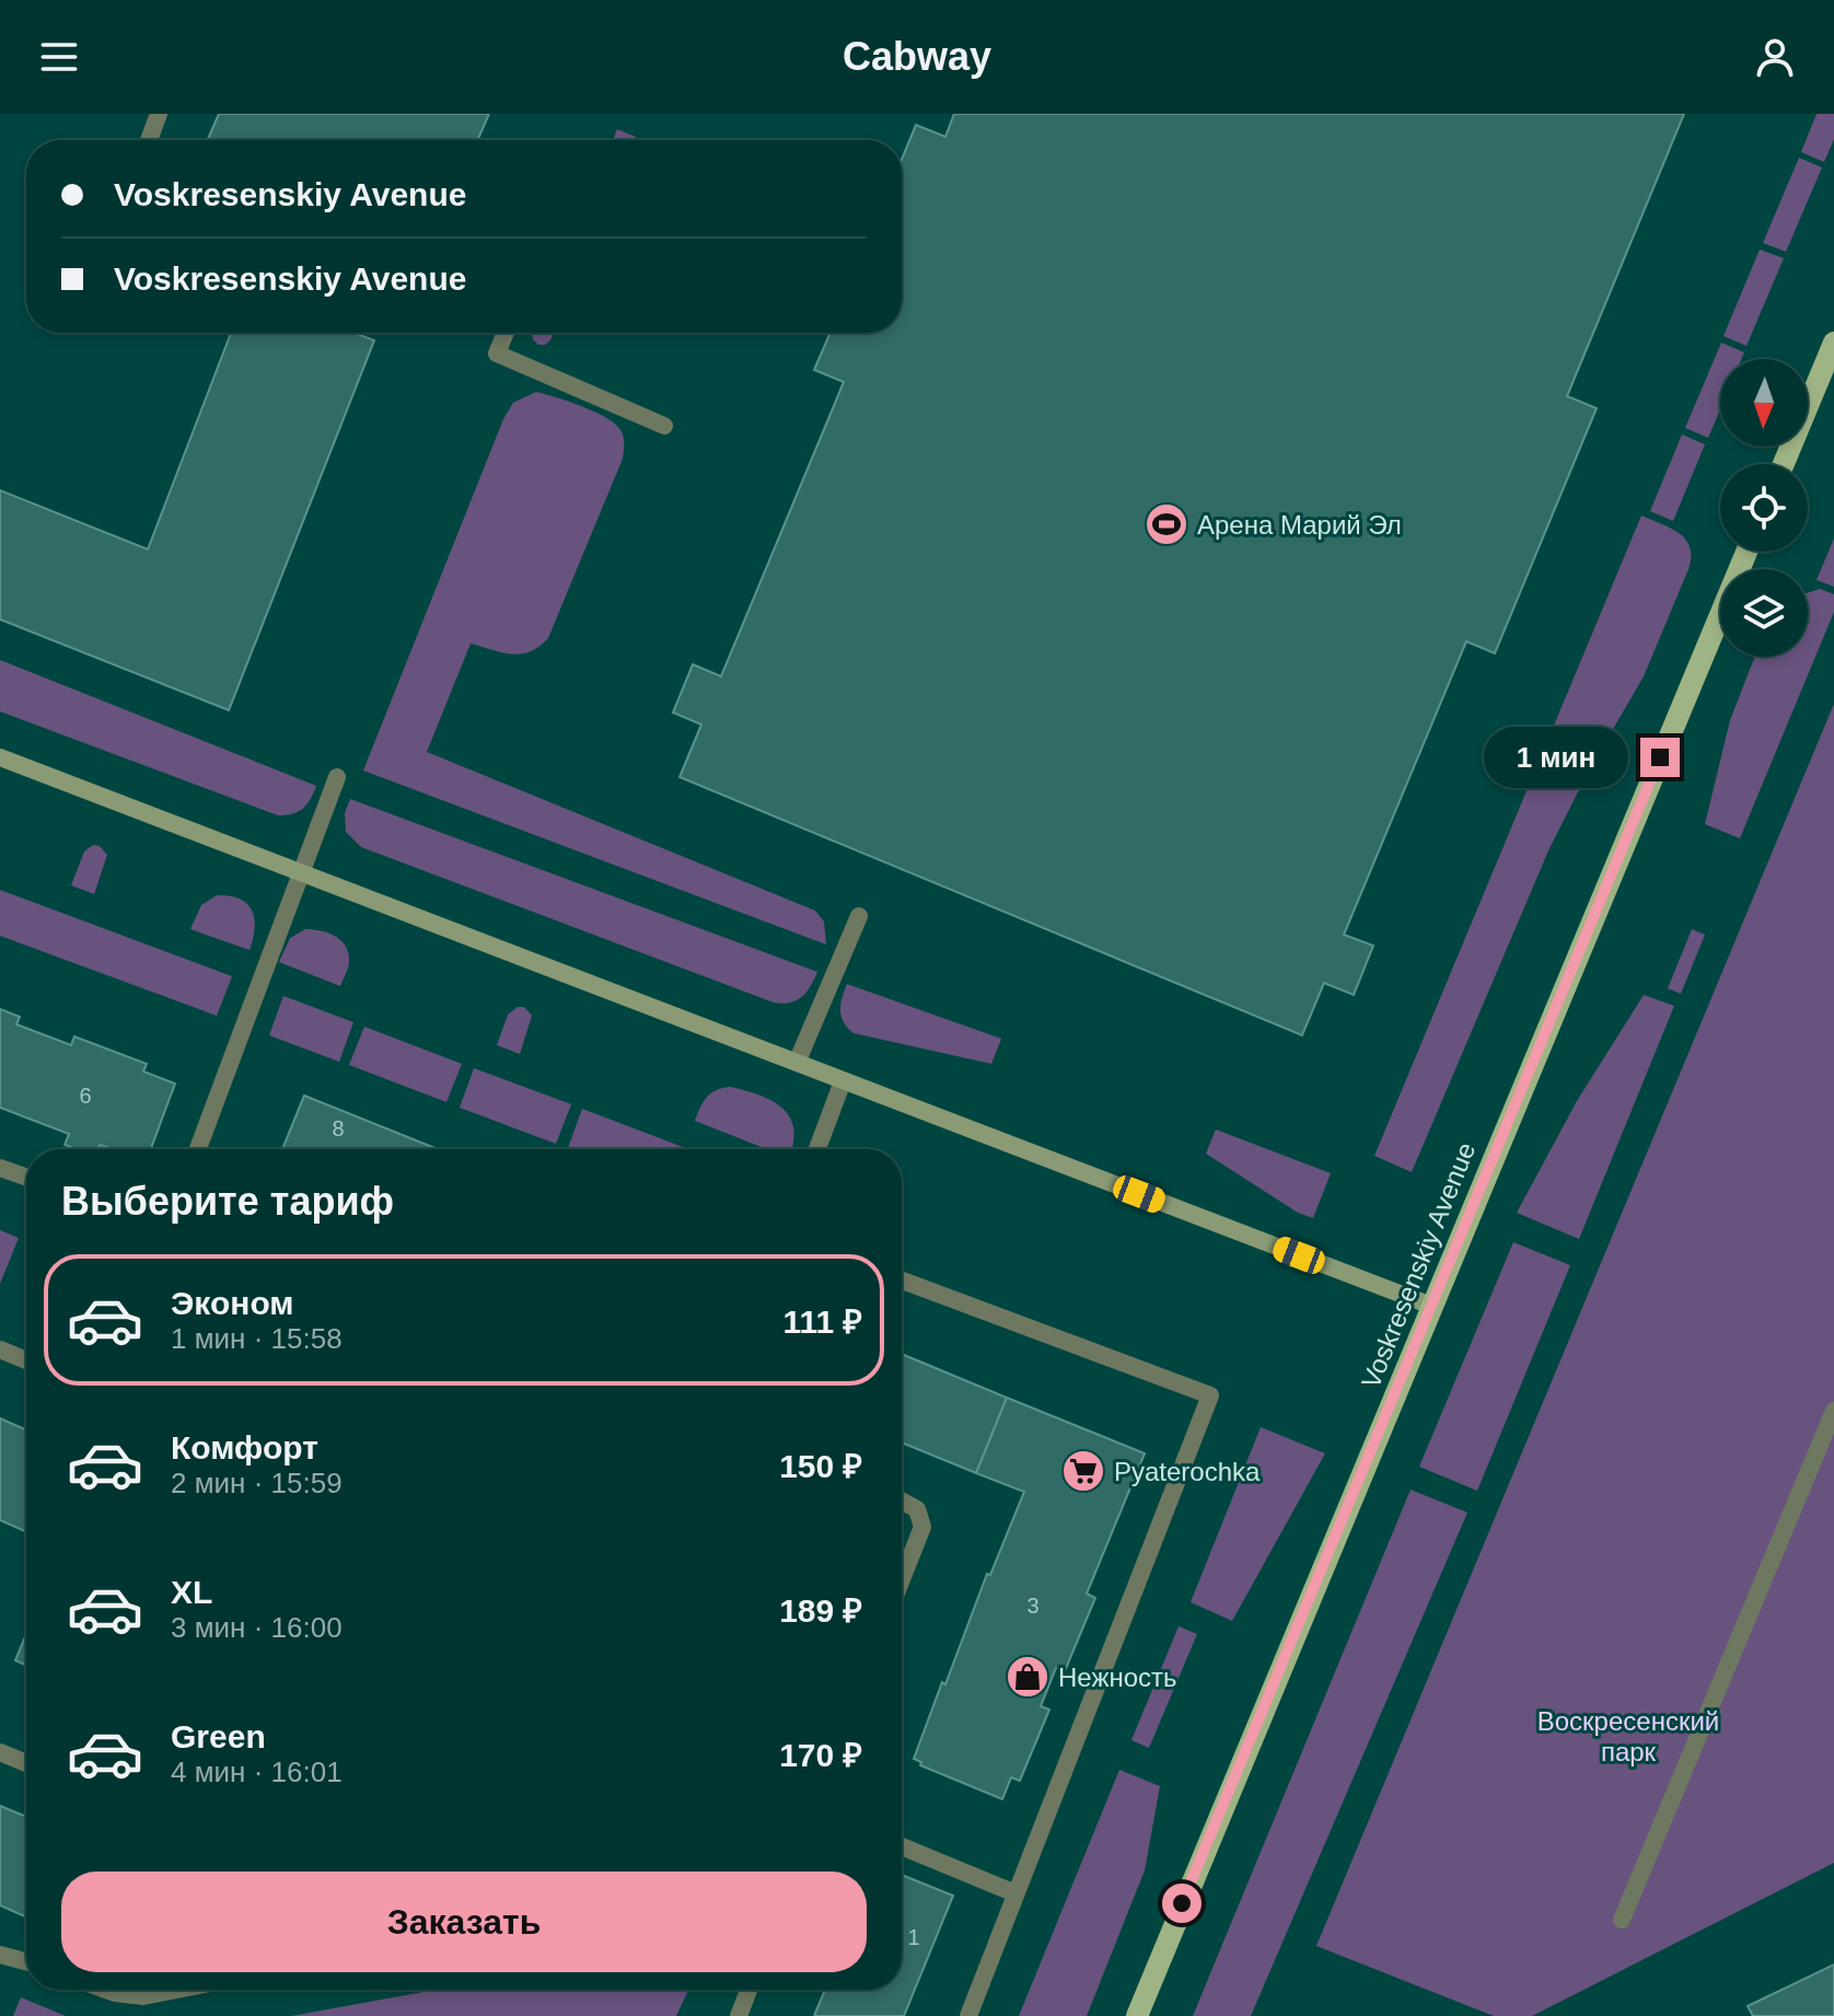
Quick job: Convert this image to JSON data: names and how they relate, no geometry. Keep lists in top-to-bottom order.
{
  "streets": {
    "main road": ["Voskresenskiy Avenue"]
  },
  "parks": ["Воскресенский парк"],
  "places": {
    "sports": ["Арена Марий Эл"],
    "supermarket": ["Pyaterochka"],
    "shop": ["Нежность"]
  },
  "house_numbers": [
    "6",
    "8",
    "3",
    "1"
  ],
  "north": "bottom",
  "page": {
    "header": "Cabway",
    "banner": ["Voskresenskiy Avenue", "Voskresenskiy Avenue"],
    "bubble": "1 мин",
    "heading": "Выберите тариф",
    "list": [
      {
        "name": "Эконом",
        "note": "1 мин · 15:58",
        "value": "111 ₽"
      },
      {
        "name": "Комфорт",
        "note": "2 мин · 15:59",
        "value": "150 ₽"
      },
      {
        "name": "XL",
        "note": "3 мин · 16:00",
        "value": "189 ₽"
      },
      {
        "name": "Green",
        "note": "4 мин · 16:01",
        "value": "170 ₽"
      }
    ],
    "buttons": "Заказать"
  }
}
